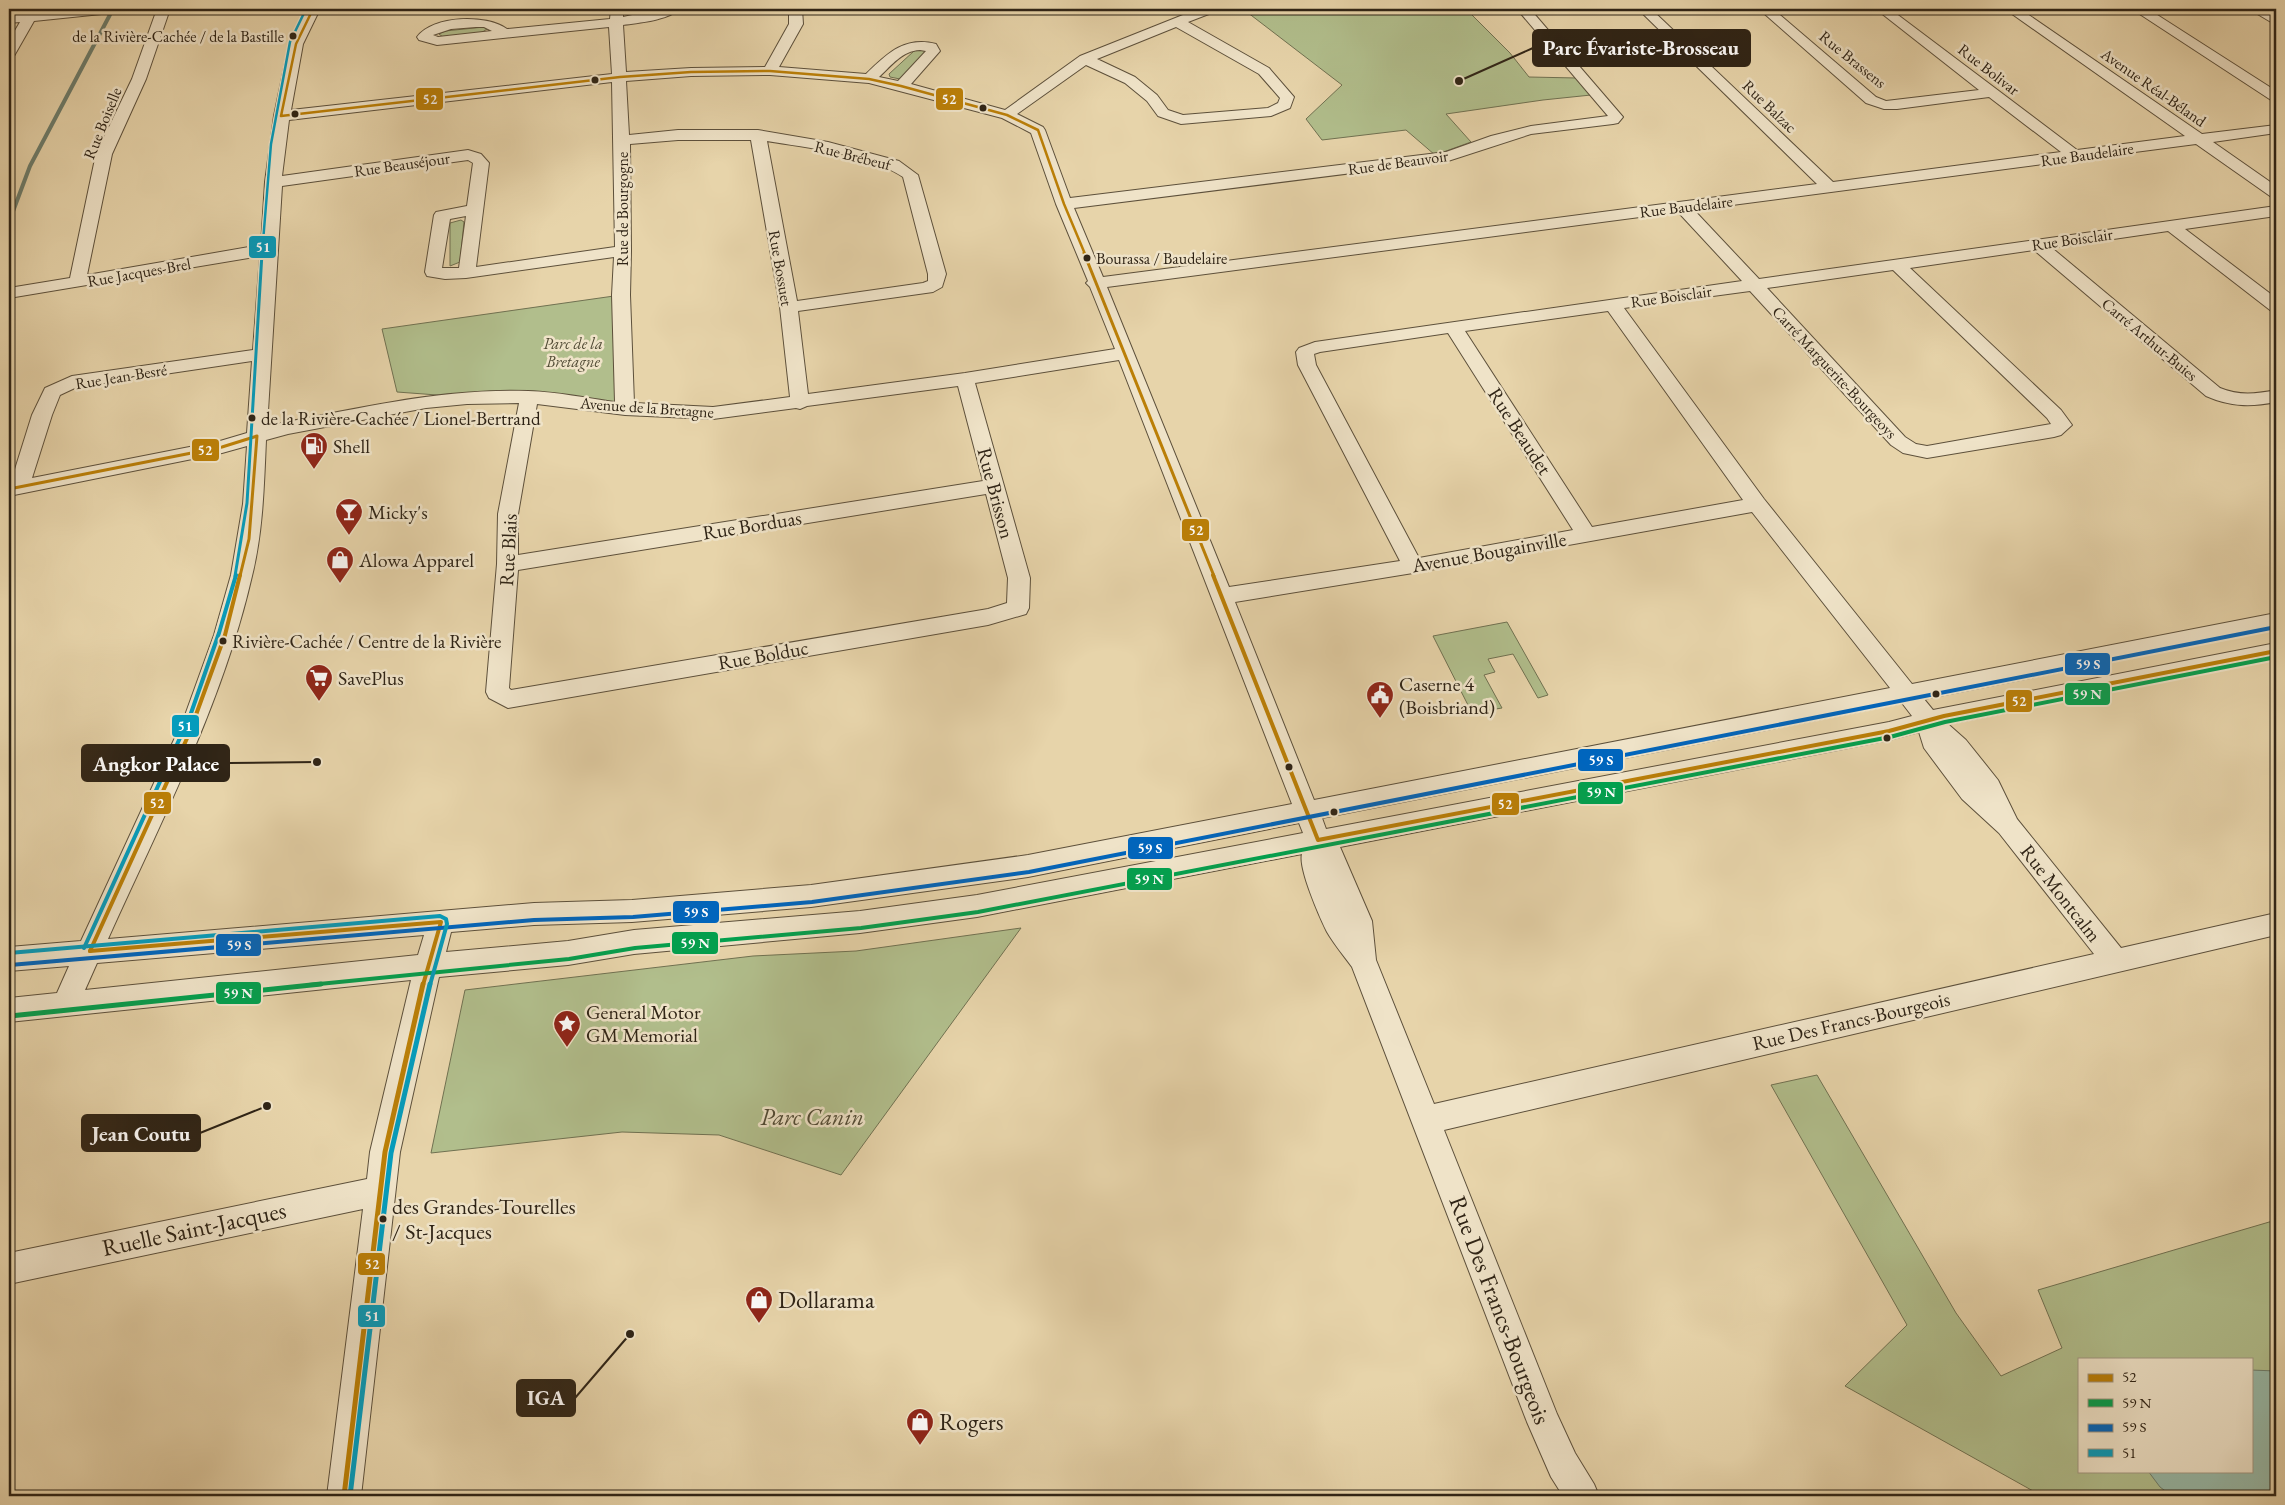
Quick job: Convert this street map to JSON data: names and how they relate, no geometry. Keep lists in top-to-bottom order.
{
  "streets": {
    "street": [
      "Rue Brassens",
      "Rue Bolivar",
      "Avenue Réal-Béland",
      "Rue Balzac",
      "Rue Boiselle",
      "Rue Baudelaire",
      "Rue Brébeuf",
      "Rue de Beauvoir",
      "Rue Beauséjour",
      "Rue de Bourgogne",
      "Rue Boisclair",
      "Rue Bossuet",
      "Rue Jacques-Brel",
      "Carré Arthur-Buies",
      "Carré Marguerite-Bourgeoys",
      "Rue Jean-Besré",
      "Avenue de la Bretagne",
      "Rue Beaudet",
      "Rue Brisson",
      "Rue Borduas",
      "Rue Blais",
      "Avenue Bougainville",
      "Rue Bolduc",
      "Rue Montcalm",
      "Rue Des Francs-Bourgeois",
      "Ruelle Saint-Jacques"
    ]
  },
  "crossings": [
    ["Rue Brassens", "Rue Bolivar"],
    ["Rue Bolivar", "Rue Baudelaire"],
    ["Avenue Réal-Béland", "Rue Baudelaire"],
    ["Rue Balzac", "Rue Baudelaire"],
    ["Rue Boiselle", "Rue Jacques-Brel"],
    ["Rue Baudelaire", "Carré Marguerite-Bourgeoys"],
    ["Rue Brébeuf", "Rue de Bourgogne"],
    ["Rue Brébeuf", "Rue Bossuet"],
    ["Rue de Bourgogne", "Avenue de la Bretagne"],
    ["Rue Boisclair", "Carré Arthur-Buies"],
    ["Rue Boisclair", "Carré Marguerite-Bourgeoys"],
    ["Rue Boisclair", "Rue Beaudet"],
    ["Rue Boisclair", "Avenue Bougainville"],
    ["Rue Bossuet", "Avenue de la Bretagne"],
    ["Rue Jean-Besré", "Avenue de la Bretagne"],
    ["Avenue de la Bretagne", "Rue Brisson"],
    ["Avenue de la Bretagne", "Rue Blais"],
    ["Rue Beaudet", "Avenue Bougainville"],
    ["Rue Brisson", "Rue Borduas"],
    ["Rue Brisson", "Rue Bolduc"],
    ["Rue Borduas", "Rue Blais"],
    ["Rue Blais", "Rue Bolduc"],
    ["Rue Montcalm", "Rue Des Francs-Bourgeois"]
  ],
  "parks": ["Parc de la Bretagne", "Parc Canin"],
  "places": {
    "other": [
      "de la Rivière-Cachée / de la Bastille",
      "Parc Évariste-Brosseau",
      "Bourassa / Baudelaire",
      "de la Rivière-Cachée / Lionel-Bertrand",
      "Rivière-Cachée / Centre de la Rivière",
      "Angkor Palace",
      "Jean Coutu",
      "des Grandes-Tourelles / St-Jacques",
      "IGA"
    ],
    "fuel station": ["Shell"],
    "bar": ["Micky's"],
    "shop": ["Alowa Apparel", "Dollarama", "Rogers"],
    "supermarket": ["SavePlus"],
    "public building": ["Caserne 4 (Boisbriand)"],
    "place": ["General Motor GM Memorial"]
  },
  "lines": ["transit line 52", "transit line 51"],
  "legend": [
    "52",
    "59 N",
    "59 S",
    "51"
  ]
}
